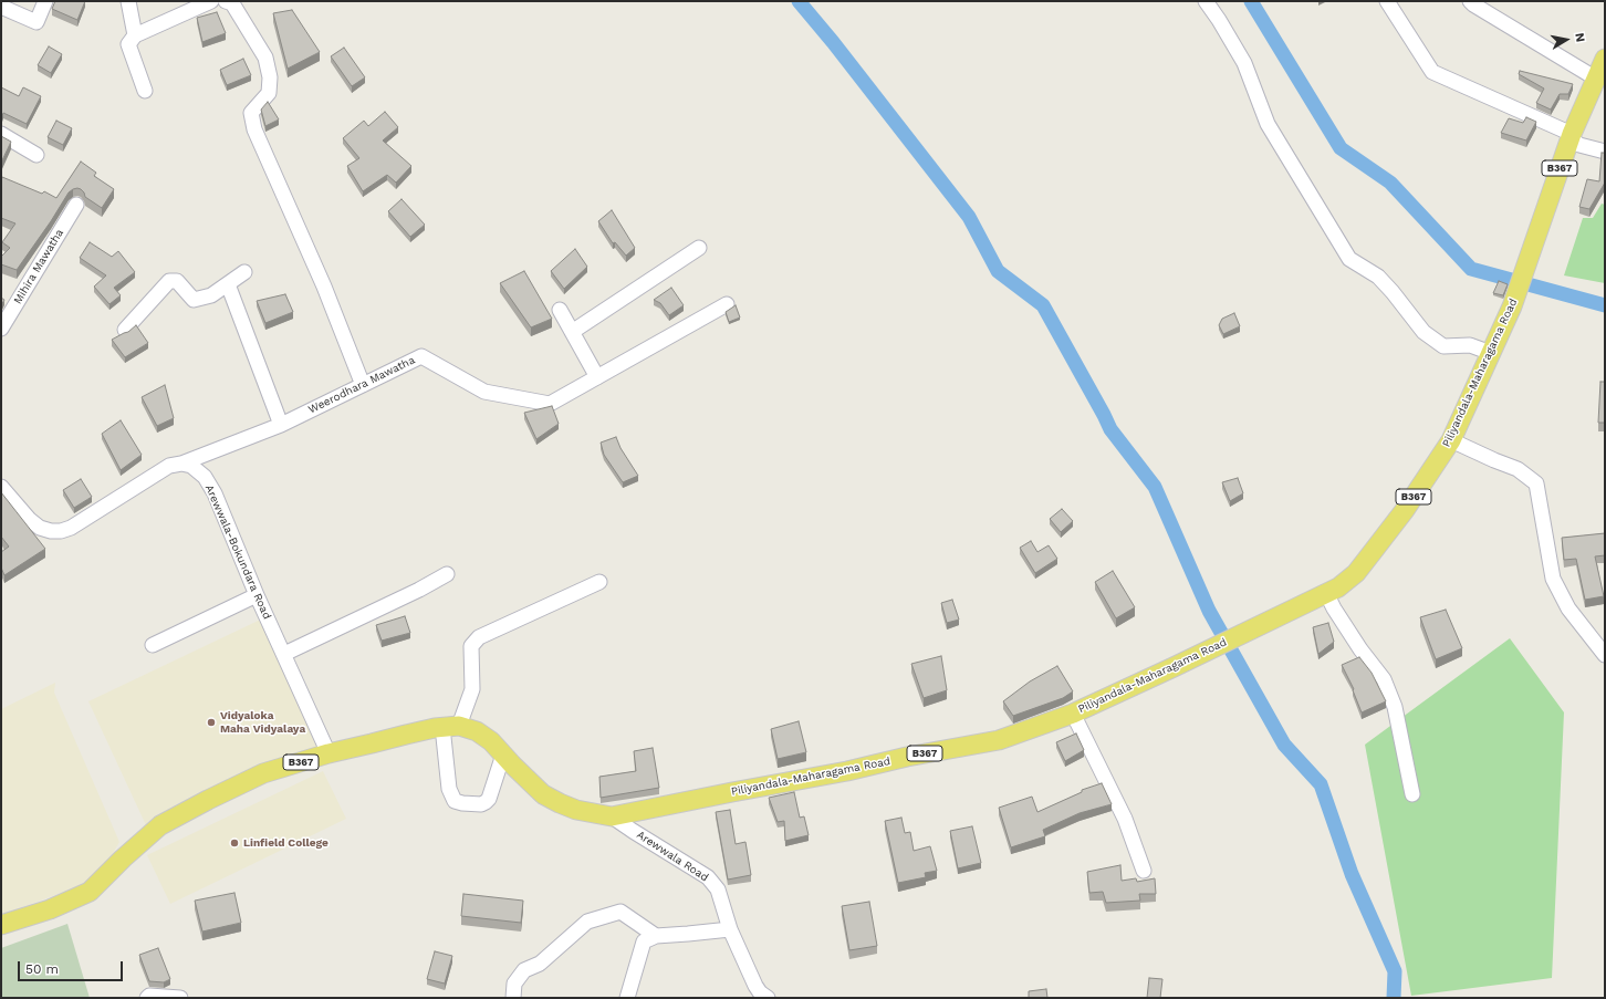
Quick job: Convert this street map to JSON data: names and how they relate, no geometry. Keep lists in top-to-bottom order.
{
  "streets": {
    "main road": ["B367", "Piliyandala-Maharagama Road"],
    "street": [
      "Mihira Mawatha",
      "Weerodhara Mawatha",
      "Arewwala-Bokundara Road",
      "Arewwala Road"
    ]
  },
  "crossings": [
    ["B367", "Piliyandala-Maharagama Road"],
    ["B367", "Arewwala-Bokundara Road"],
    ["Piliyandala-Maharagama Road", "Arewwala Road"],
    ["Weerodhara Mawatha", "Arewwala-Bokundara Road"]
  ],
  "places": ["Vidyaloka Maha Vidyalaya", "Linfield College"],
  "scale_bar": "50 m",
  "north": "right"
}
